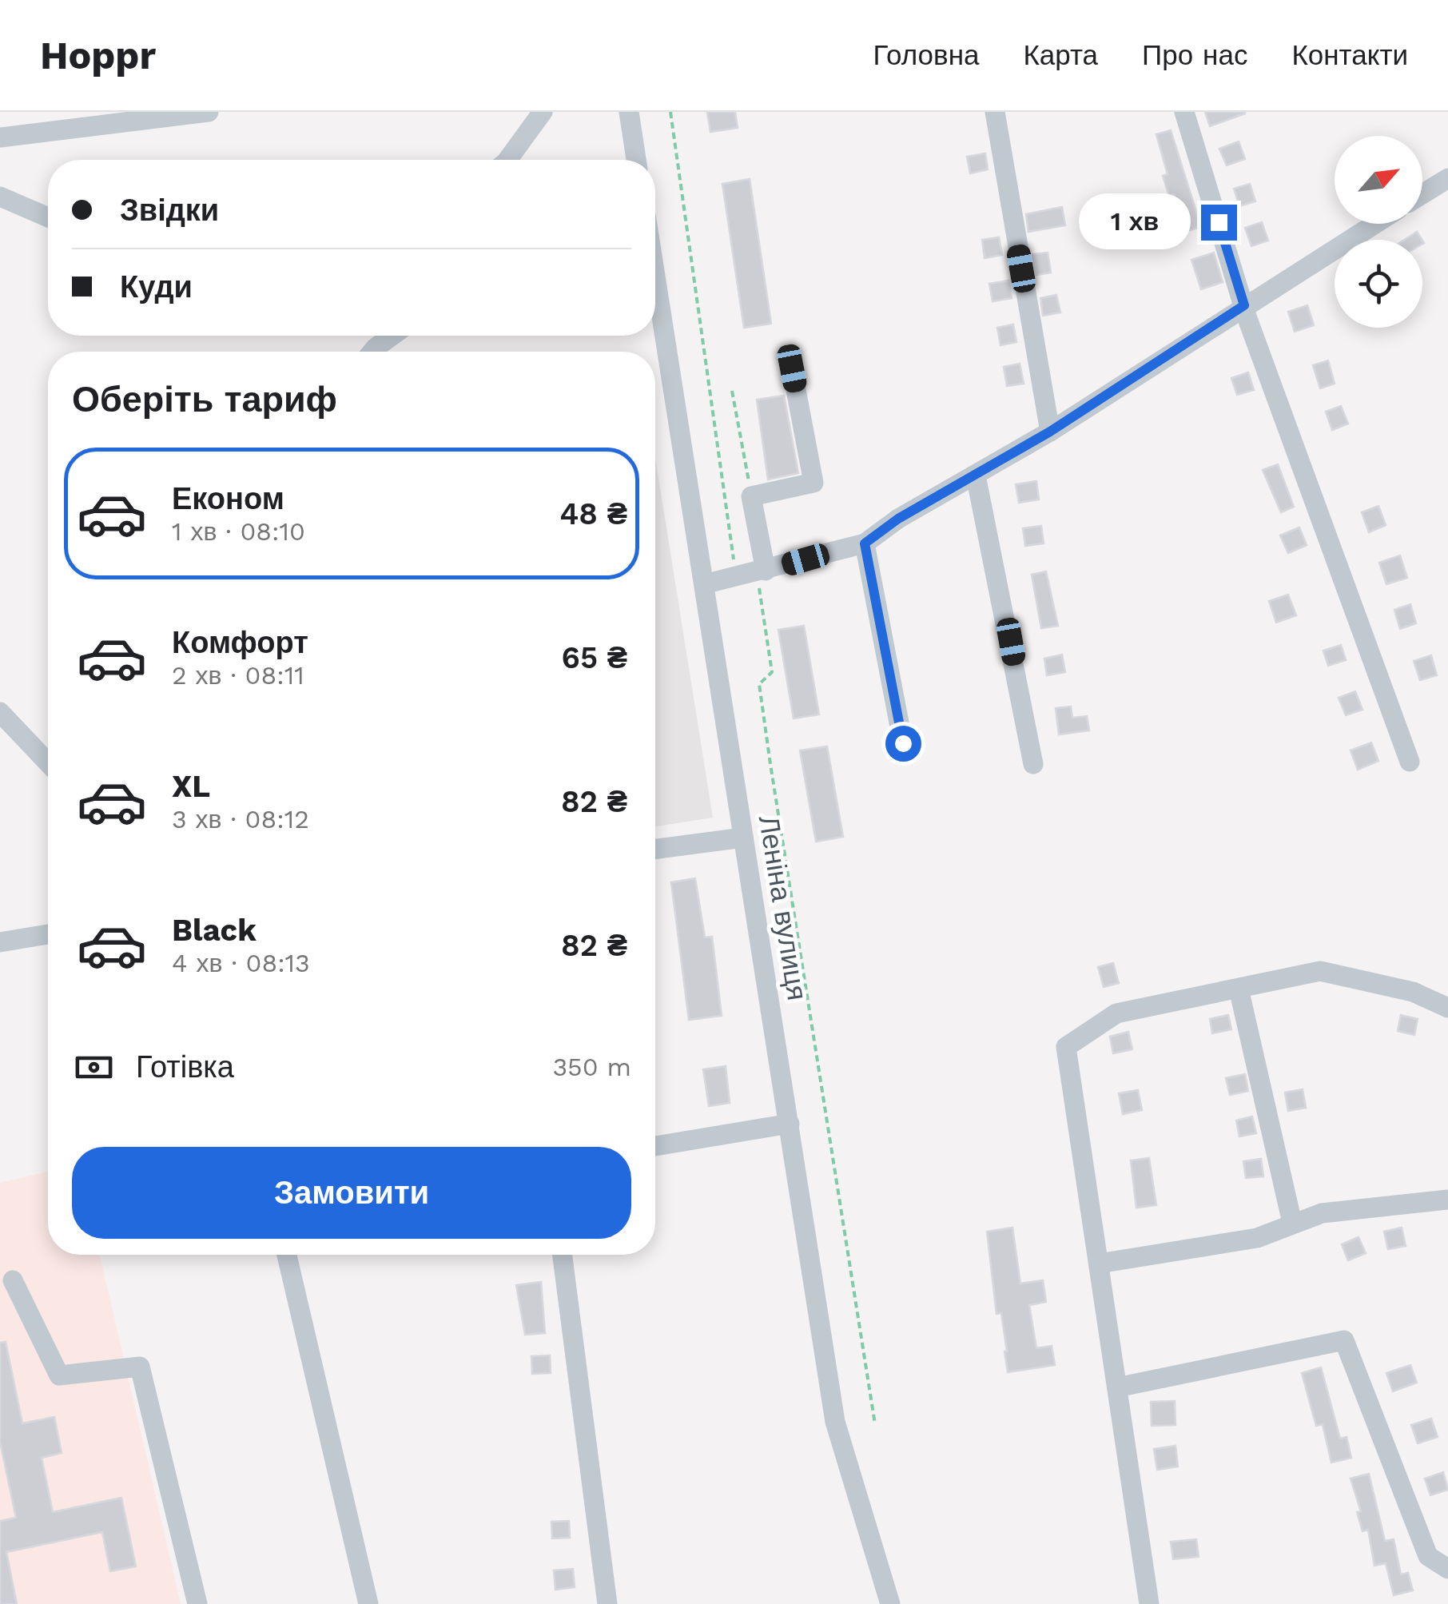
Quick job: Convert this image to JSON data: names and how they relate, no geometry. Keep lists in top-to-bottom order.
{
  "streets": {
    "street": ["Леніна вулиця"]
  },
  "north": "top right",
  "page": {
    "header": "Hoppr",
    "nav": [
      "Головна",
      "Карта",
      "Про нас",
      "Контакти"
    ],
    "banner": ["Звідки", "Куди"],
    "bubble": "1 хв",
    "heading": "Оберіть тариф",
    "list": [
      {
        "name": "Економ",
        "note": "1 хв · 08:10",
        "value": "48 ₴"
      },
      {
        "name": "Комфорт",
        "note": "2 хв · 08:11",
        "value": "65 ₴"
      },
      {
        "name": "XL",
        "note": "3 хв · 08:12",
        "value": "82 ₴"
      },
      {
        "name": "Black",
        "note": "4 хв · 08:13",
        "value": "82 ₴"
      }
    ],
    "pay": ["Готівка", "350 m"],
    "buttons": "Замовити"
  }
}
